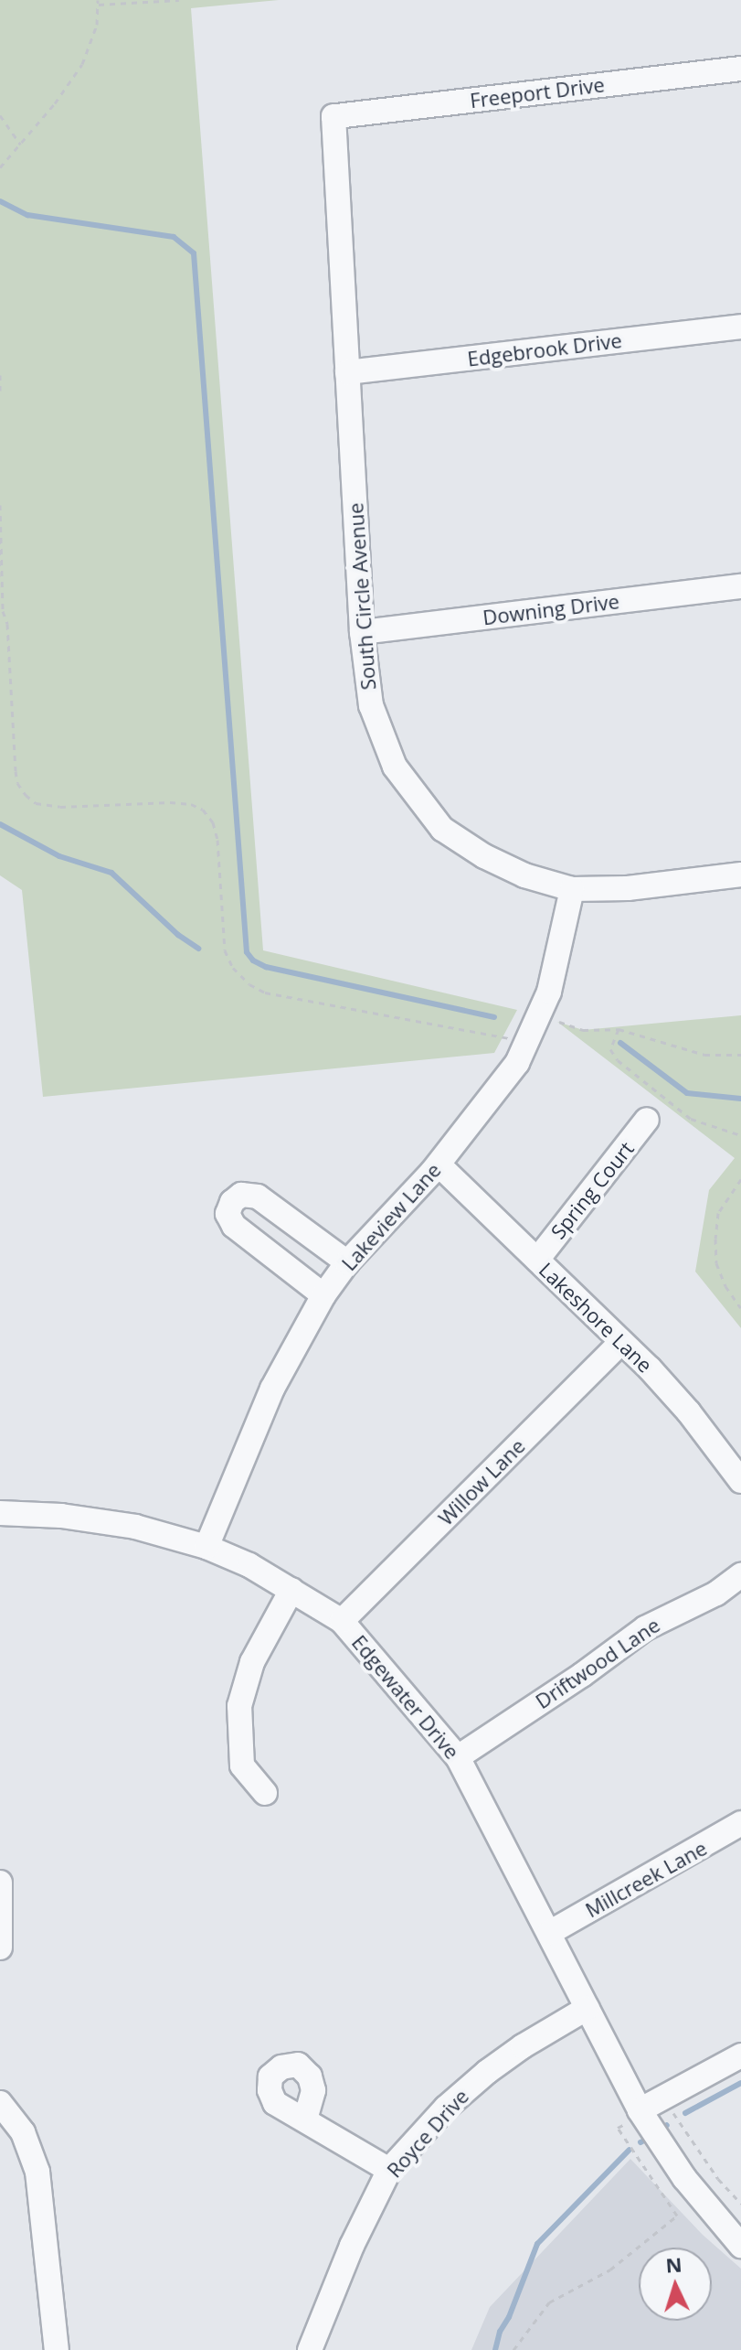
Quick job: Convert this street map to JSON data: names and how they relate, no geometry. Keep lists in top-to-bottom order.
{
  "streets": {
    "street": [
      "Freeport Drive",
      "Edgebrook Drive",
      "South Circle Avenue",
      "Downing Drive",
      "Spring Court",
      "Lakeview Lane",
      "Lakeshore Lane",
      "Willow Lane",
      "Driftwood Lane",
      "Edgewater Drive",
      "Millcreek Lane",
      "Royce Drive"
    ]
  },
  "crossings": [
    ["Freeport Drive", "South Circle Avenue"],
    ["Edgebrook Drive", "South Circle Avenue"],
    ["South Circle Avenue", "Downing Drive"],
    ["South Circle Avenue", "Lakeview Lane"],
    ["Spring Court", "Lakeshore Lane"],
    ["Lakeview Lane", "Lakeshore Lane"],
    ["Lakeview Lane", "Edgewater Drive"],
    ["Lakeshore Lane", "Willow Lane"],
    ["Willow Lane", "Edgewater Drive"],
    ["Driftwood Lane", "Edgewater Drive"],
    ["Edgewater Drive", "Millcreek Lane"],
    ["Edgewater Drive", "Royce Drive"]
  ],
  "north": "top"
}
